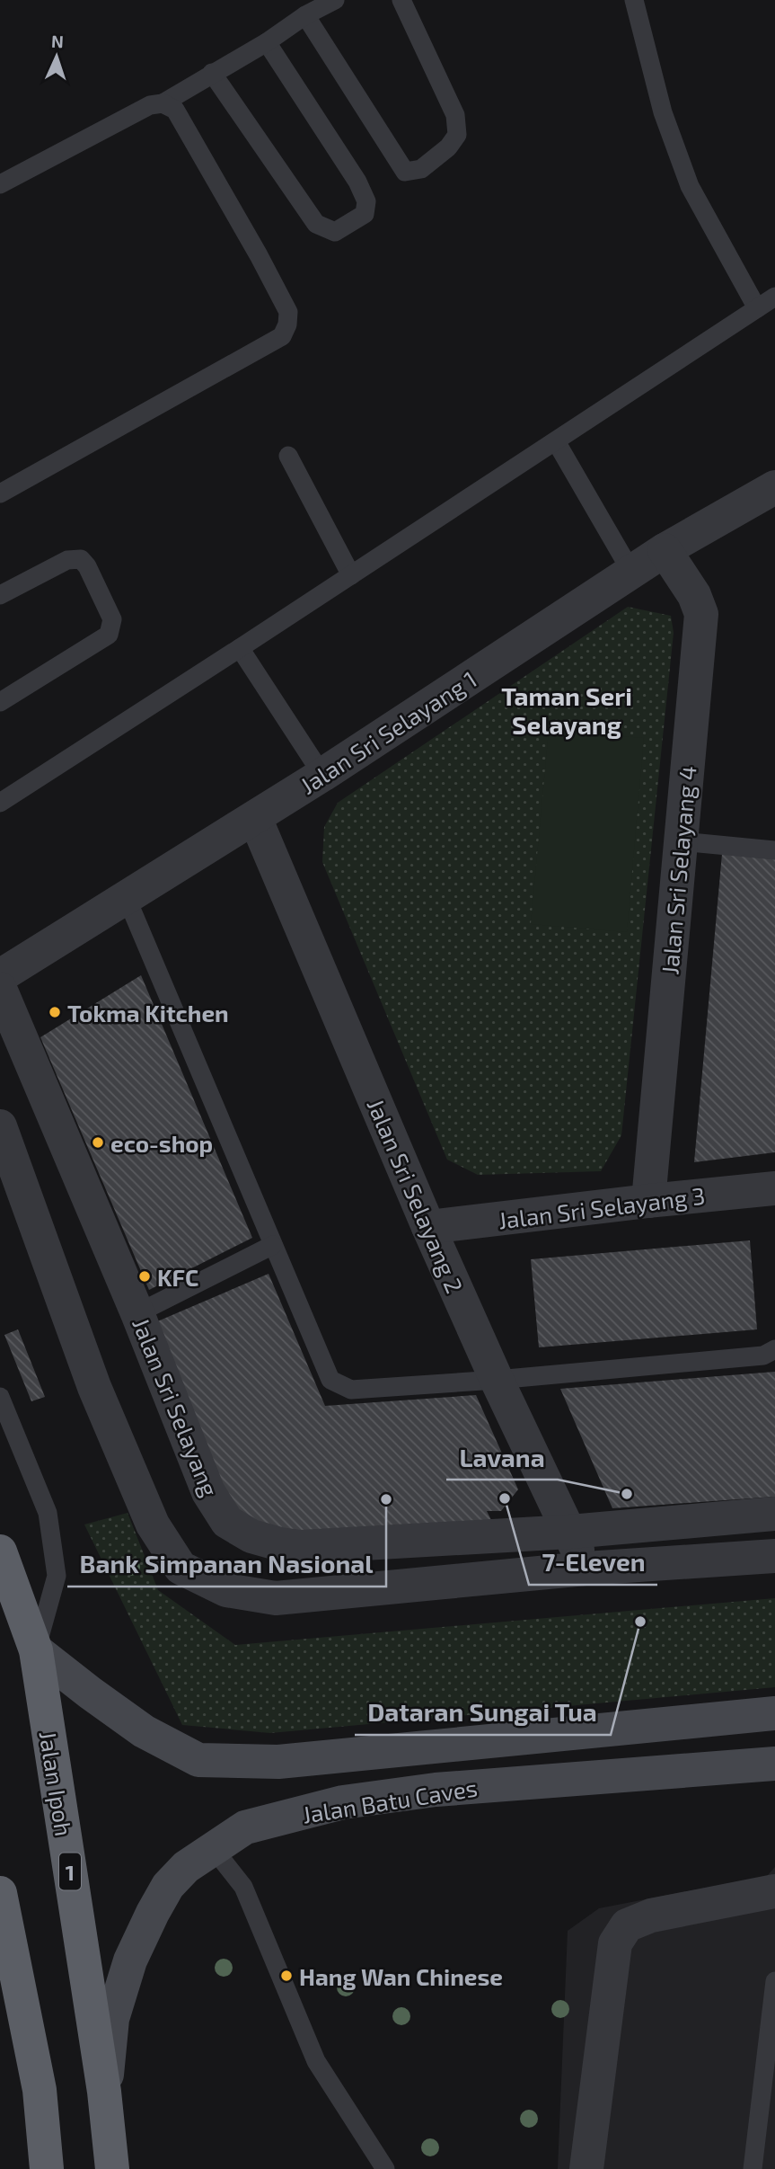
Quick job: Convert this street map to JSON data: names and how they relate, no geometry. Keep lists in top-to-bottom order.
{
  "streets": {
    "highway": ["Jalan Ipoh", "1"],
    "main road": ["Jalan Batu Caves"],
    "street": [
      "Jalan Sri Selayang 1",
      "Jalan Sri Selayang 4",
      "Jalan Sri Selayang 2",
      "Jalan Sri Selayang 3",
      "Jalan Sri Selayang"
    ]
  },
  "crossings": [
    ["Jalan Sri Selayang 1", "Jalan Sri Selayang 4"],
    ["Jalan Sri Selayang 1", "Jalan Sri Selayang 2"],
    ["Jalan Sri Selayang 4", "Jalan Sri Selayang 3"],
    ["Jalan Sri Selayang 2", "Jalan Sri Selayang 3"],
    ["Jalan Sri Selayang 2", "Jalan Sri Selayang"],
    ["Jalan Ipoh", "Jalan Batu Caves"]
  ],
  "districts": ["Taman Seri Selayang"],
  "places": [
    "Tokma Kitchen",
    "eco-shop",
    "KFC",
    "Lavana",
    "7-Eleven",
    "Bank Simpanan Nasional",
    "Dataran Sungai Tua",
    "Hang Wan Chinese"
  ],
  "north": "top"
}
